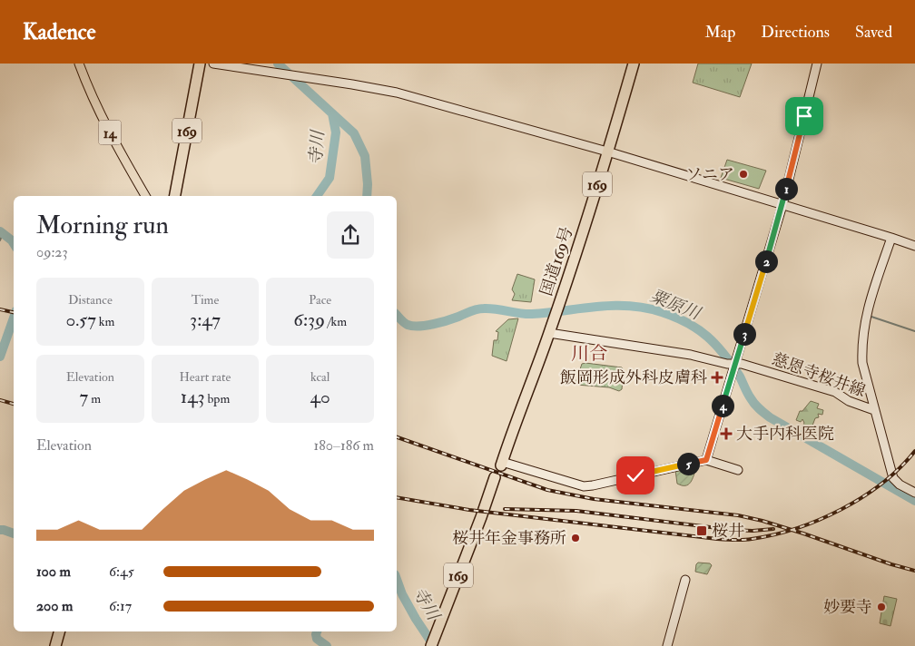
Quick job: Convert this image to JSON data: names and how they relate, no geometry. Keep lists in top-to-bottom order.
{
  "streets": {
    "highway": ["169", "国道169号"],
    "main road": ["14"],
    "street": ["慈恩寺桜井線"]
  },
  "crossings": [
    ["国道169号", "慈恩寺桜井線"]
  ],
  "districts": ["川合"],
  "water": ["寺川", "粟原川"],
  "places": {
    "other": ["ソニア", "桜井年金事務所", "妙要寺"],
    "health": ["飯岡形成外科皮膚科", "大手内科医院"],
    "transit": ["桜井"]
  },
  "page": {
    "header": "Kadence",
    "nav": ["Map", "Directions", "Saved"],
    "pins": [
      "1",
      "2",
      "3",
      "4",
      "5"
    ],
    "heading": ["Morning run", "09:23"],
    "stats": [
      ["Distance", "0.57 km"],
      ["Time", "3:47"],
      ["Pace", "6:39 /km"],
      ["Elevation", "7 m"],
      ["Heart rate", "143 bpm"],
      ["kcal", "40"]
    ],
    "chart": ["Elevation", "180–186 m"],
    "list": [
      {
        "name": "100 m",
        "note": "6:45"
      },
      {
        "name": "200 m",
        "note": "6:17"
      }
    ]
  }
}
